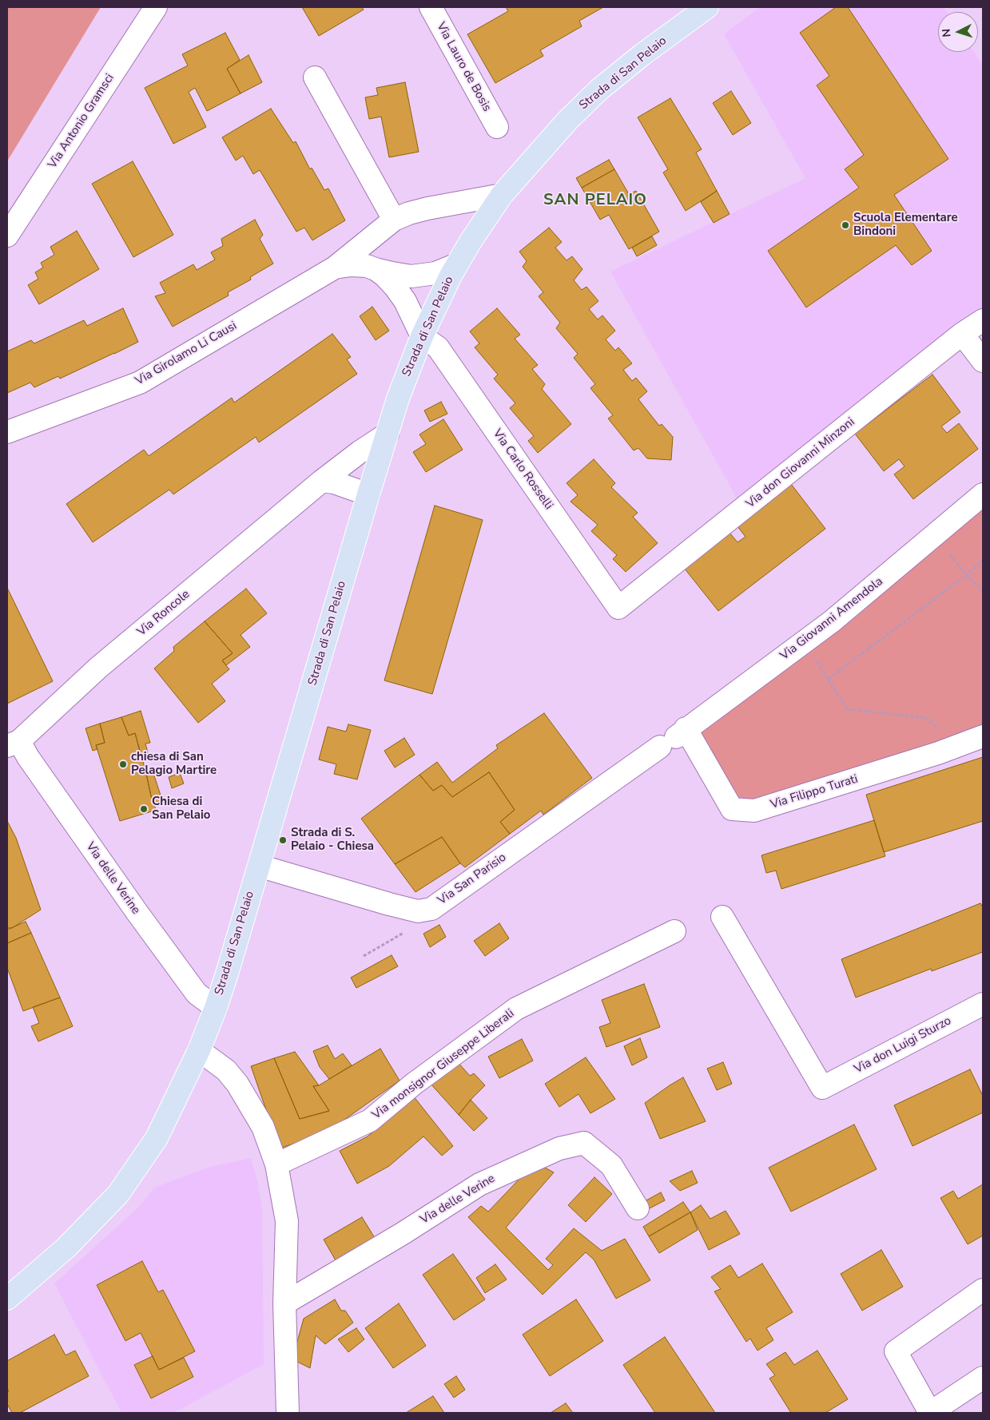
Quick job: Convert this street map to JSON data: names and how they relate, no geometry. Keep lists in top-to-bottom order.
{
  "streets": {
    "main road": ["Strada di San Pelaio"],
    "street": [
      "Via Lauro de Bosis",
      "Via Antonio Gramsci",
      "Via Girolamo Li Causi",
      "Via don Giovanni Minzoni",
      "Via Carlo Rosselli",
      "Via Roncole",
      "Via Giovanni Amendola",
      "Via Filippo Turati",
      "Via delle Verine",
      "Via San Parisio",
      "Via don Luigi Sturzo",
      "Via monsignor Giuseppe Liberali"
    ]
  },
  "crossings": [
    ["Strada di San Pelaio", "Via Girolamo Li Causi"],
    ["Strada di San Pelaio", "Via Carlo Rosselli"],
    ["Strada di San Pelaio", "Via Roncole"],
    ["Strada di San Pelaio", "Via delle Verine"],
    ["Via don Giovanni Minzoni", "Via Carlo Rosselli"],
    ["Via Roncole", "Via delle Verine"],
    ["Via Giovanni Amendola", "Via Filippo Turati"],
    ["Via Giovanni Amendola", "Via San Parisio"],
    ["Via Filippo Turati", "Via San Parisio"]
  ],
  "districts": ["SAN PELAIO"],
  "places": [
    "Scuola Elementare Bindoni",
    "chiesa di San Pelagio Martire",
    "Chiesa di San Pelaio",
    "Strada di S. Pelaio - Chiesa"
  ],
  "north": "left"
}
